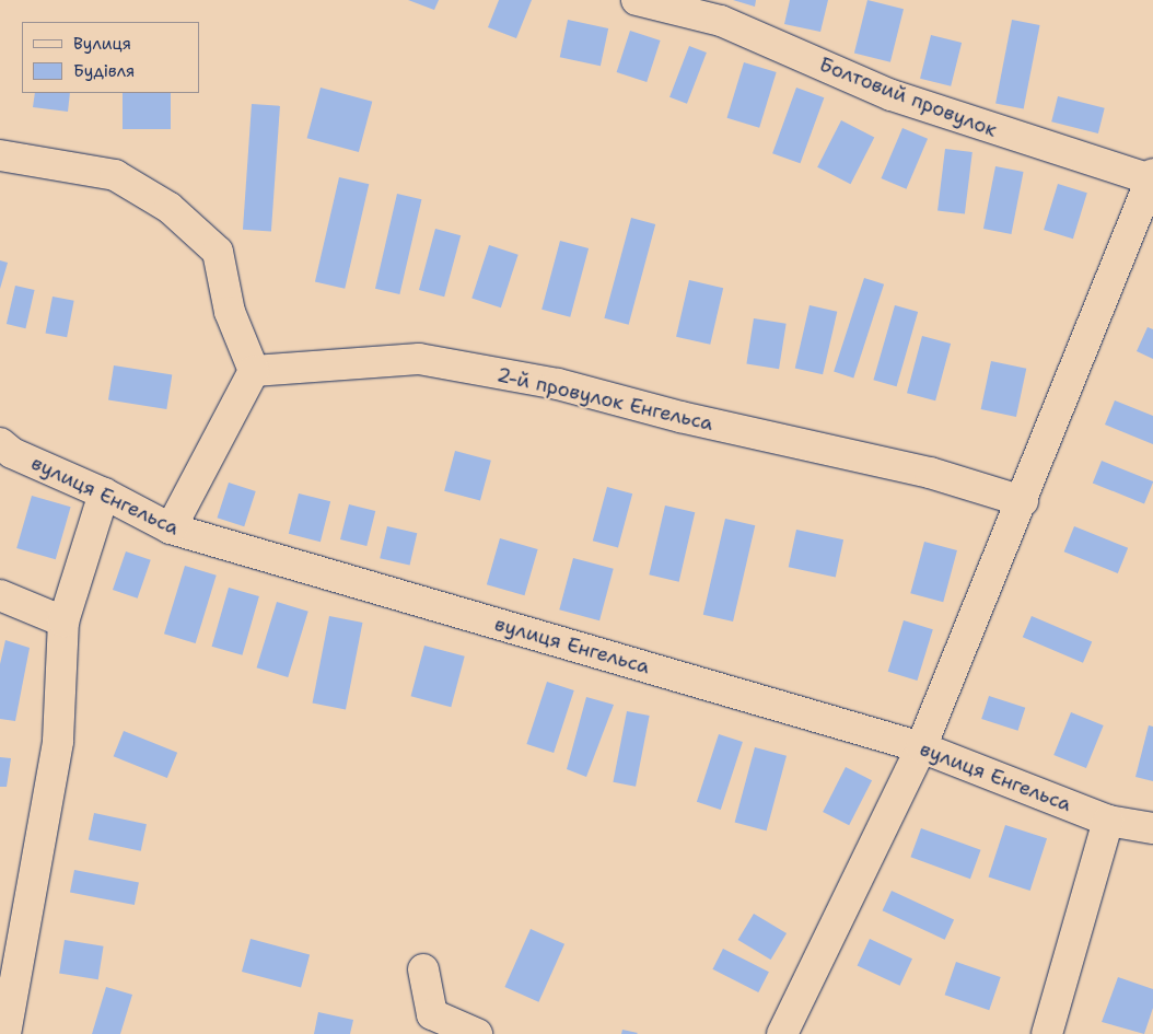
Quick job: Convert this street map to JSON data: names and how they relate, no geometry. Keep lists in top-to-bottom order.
{
  "streets": {
    "street": ["Болтовий провулок", "2-й провулок Енгельса", "вулиця Енгельса"]
  },
  "legend": ["Вулиця", "Будівля"]
}
